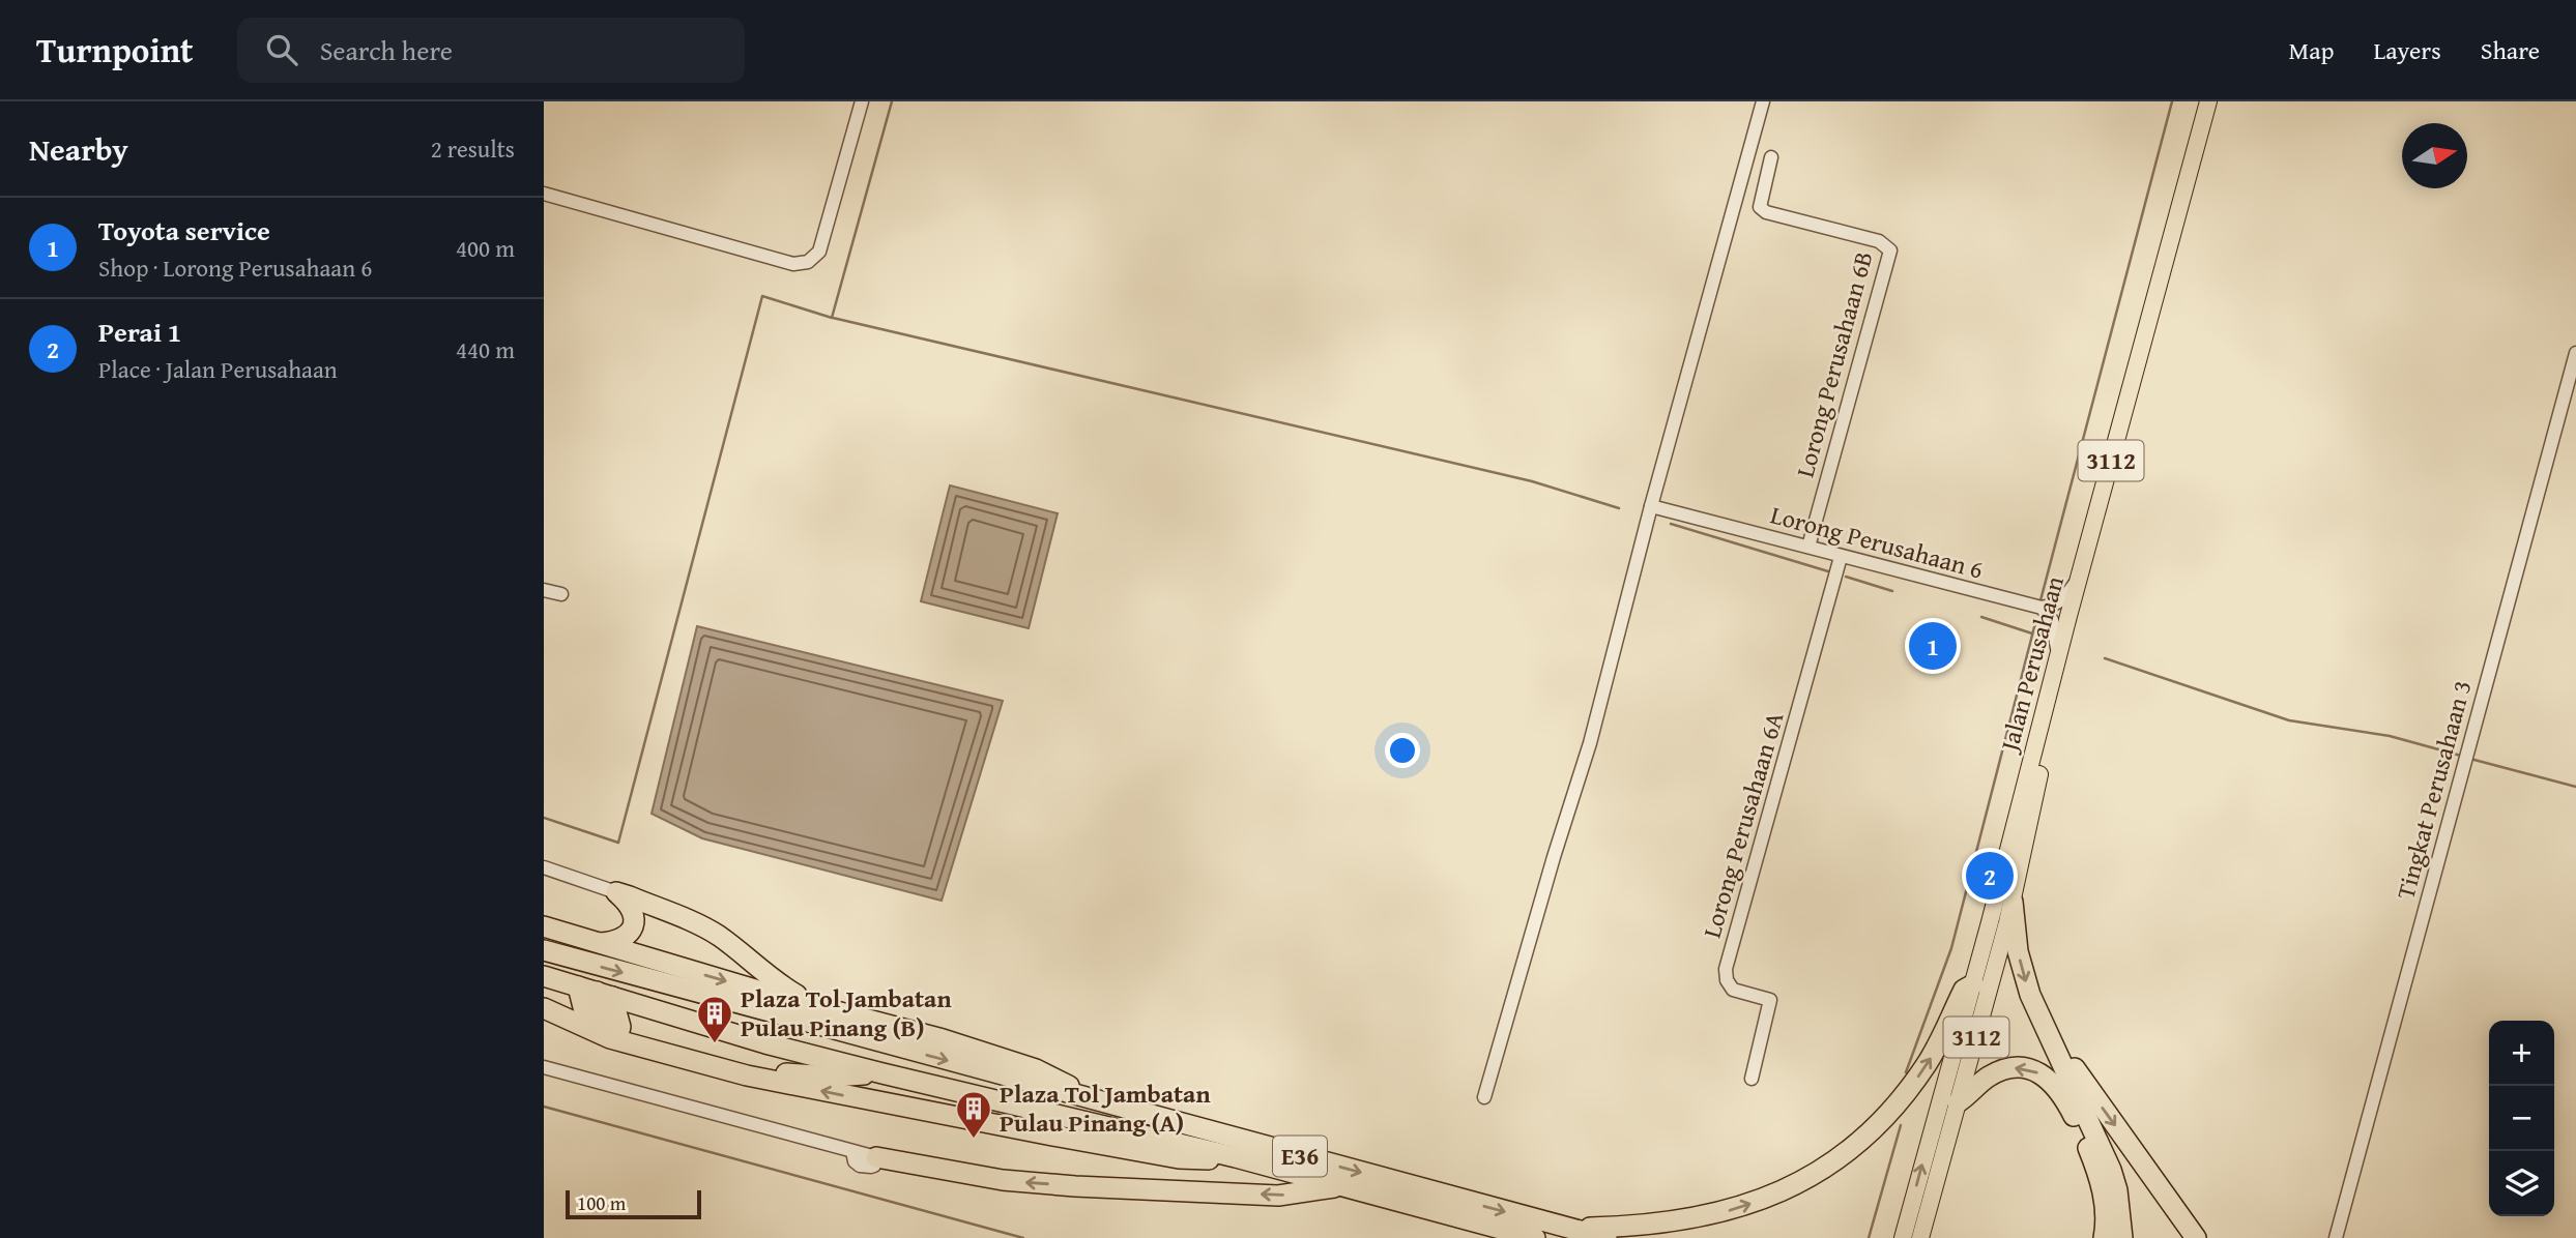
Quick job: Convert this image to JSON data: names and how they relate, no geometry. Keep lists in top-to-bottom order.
{
  "streets": {
    "highway": ["E36"],
    "main road": ["3112", "Jalan Perusahaan"],
    "street": [
      "Lorong Perusahaan 6B",
      "Lorong Perusahaan 6",
      "Tingkat Perusahaan 3",
      "Lorong Perusahaan 6A"
    ]
  },
  "crossings": [
    ["Lorong Perusahaan 6B", "Lorong Perusahaan 6"],
    ["Lorong Perusahaan 6", "Lorong Perusahaan 6A"]
  ],
  "places": {
    "building": ["Plaza Tol Jambatan Pulau Pinang (B)", "Plaza Tol Jambatan Pulau Pinang (A)"]
  },
  "scale_bar": "100 m",
  "north": "right",
  "page": {
    "header": "Turnpoint",
    "search": "Search here",
    "nav": ["Map", "Layers", "Share"],
    "heading": ["Nearby", "2 results"],
    "list": [
      {
        "mark": "1",
        "name": "Toyota service",
        "note": "Shop · Lorong Perusahaan 6",
        "value": "400 m"
      },
      {
        "mark": "2",
        "name": "Perai 1",
        "note": "Place · Jalan Perusahaan",
        "value": "440 m"
      }
    ],
    "pins": ["1", "2"],
    "map_buttons": ["+", "−"],
    "scale": "100 m"
  }
}
